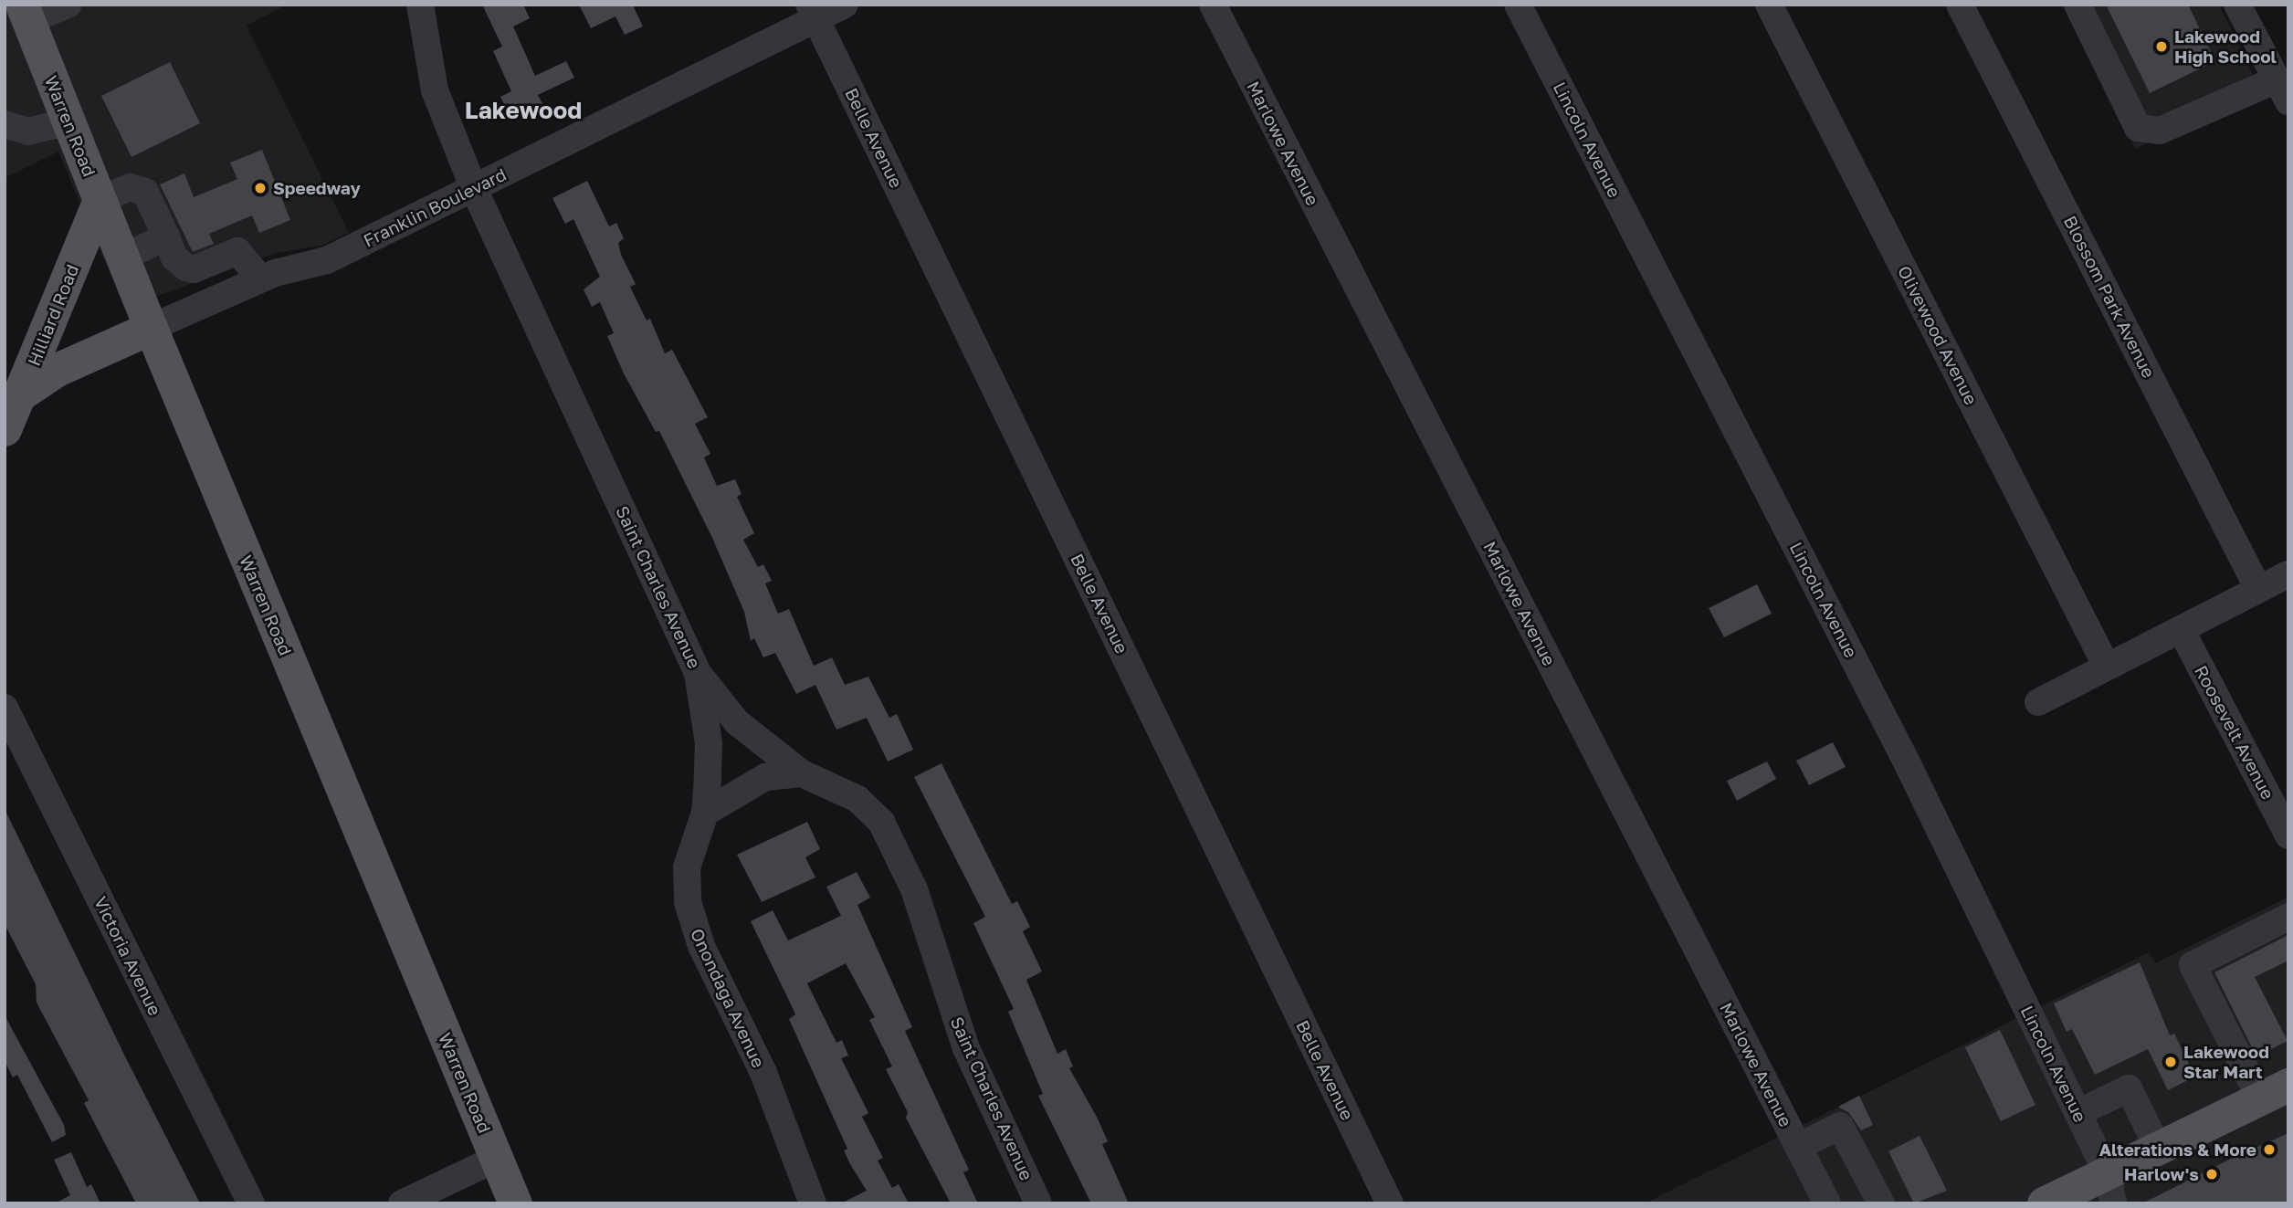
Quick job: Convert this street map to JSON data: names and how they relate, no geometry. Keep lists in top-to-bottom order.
{
  "streets": {
    "main road": ["Warren Road", "Franklin Boulevard", "Hilliard Road"],
    "street": [
      "Belle Avenue",
      "Lincoln Avenue",
      "Marlowe Avenue",
      "Blossom Park Avenue",
      "Olivewood Avenue",
      "Saint Charles Avenue",
      "Roosevelt Avenue",
      "Victoria Avenue",
      "Onondaga Avenue"
    ]
  },
  "crossings": [
    ["Warren Road", "Franklin Boulevard"],
    ["Warren Road", "Hilliard Road"],
    ["Belle Avenue", "Franklin Boulevard"],
    ["Franklin Boulevard", "Hilliard Road"],
    ["Franklin Boulevard", "Saint Charles Avenue"],
    ["Saint Charles Avenue", "Onondaga Avenue"]
  ],
  "districts": ["Lakewood"],
  "places": [
    "Lakewood High School",
    "Speedway",
    "Lakewood Star Mart",
    "Alterations & More",
    "Harlow's"
  ]
}
